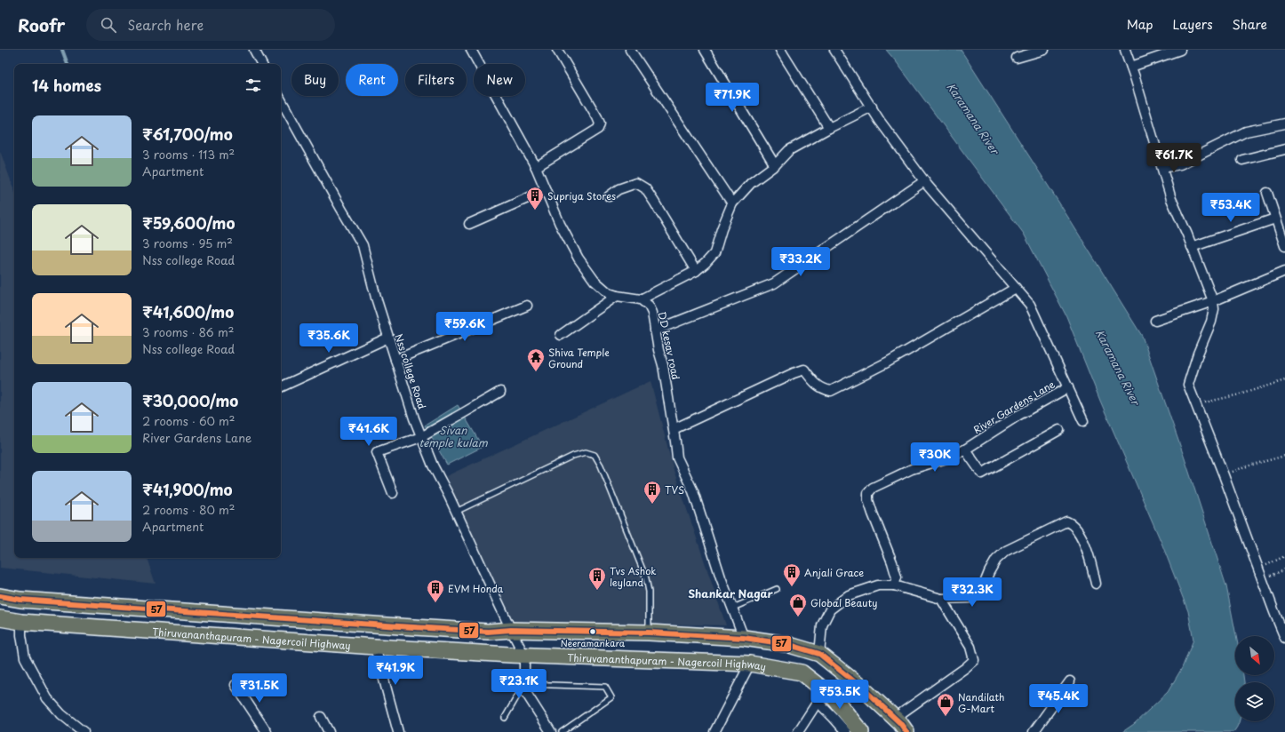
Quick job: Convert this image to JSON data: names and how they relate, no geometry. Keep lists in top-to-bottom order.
{
  "streets": {
    "main road": ["Thiruvananthapuram - Nagercoil Highway"],
    "street": ["DD kesav road", "Nss college Road", "River Gardens Lane"]
  },
  "crossings": [
    ["Nss college Road", "Thiruvananthapuram - Nagercoil Highway"]
  ],
  "districts": ["Shankar Nagar"],
  "water": ["Karamana River", "Sivan temple kulam"],
  "places": {
    "building": [
      "Supriya Stores",
      "TVS",
      "Anjali Grace",
      "Tvs Ashok leyland",
      "EVM Honda"
    ],
    "temple": ["Shiva Temple Ground"],
    "shop": ["Global Beauty", "Nandilath G-Mart"],
    "other": ["Neeramankara"]
  },
  "lines": ["transit line 57"],
  "north": "bottom right",
  "page": {
    "header": "Roofr",
    "search": "Search here",
    "nav": ["Map", "Layers", "Share"],
    "chip": [
      "Buy",
      "Rent",
      "Filters",
      "New"
    ],
    "heading": "14 homes",
    "price": [
      "₹71.9K",
      "₹61.7K",
      "₹53.4K",
      "₹33.2K",
      "₹59.6K",
      "₹35.6K",
      "₹41.6K",
      "₹30K",
      "₹32.3K",
      "₹41.9K",
      "₹23.1K",
      "₹31.5K",
      "₹53.5K",
      "₹45.4K"
    ],
    "list": [
      {
        "name": "₹61,700/mo",
        "note": "3 rooms · 113 m² · Apartment"
      },
      {
        "name": "₹59,600/mo",
        "note": "3 rooms · 95 m² · Nss college Road"
      },
      {
        "name": "₹41,600/mo",
        "note": "3 rooms · 86 m² · Nss college Road"
      },
      {
        "name": "₹30,000/mo",
        "note": "2 rooms · 60 m² · River Gardens Lane"
      },
      {
        "name": "₹41,900/mo",
        "note": "2 rooms · 80 m² · Apartment"
      }
    ]
  }
}
